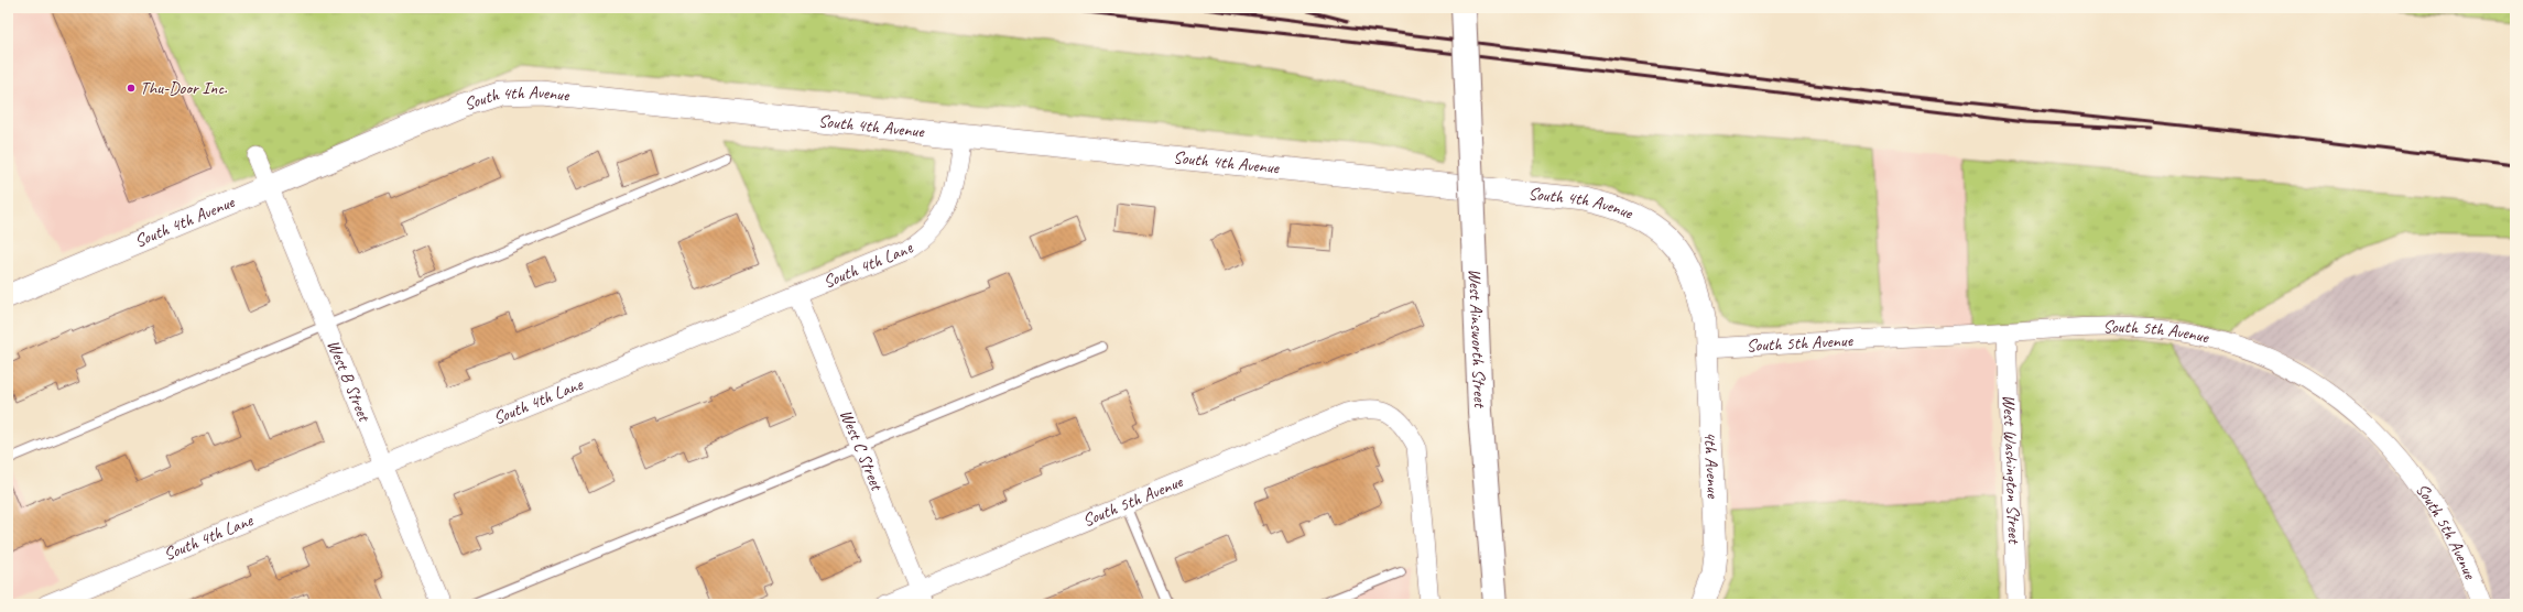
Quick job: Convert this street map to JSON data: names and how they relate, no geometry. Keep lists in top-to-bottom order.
{
  "streets": {
    "main road": ["West Ainsworth Street"],
    "street": [
      "South 4th Avenue",
      "South 4th Lane",
      "South 5th Avenue",
      "West B Street",
      "West C Street",
      "4th Avenue",
      "West Washington Street"
    ]
  },
  "crossings": [
    ["South 4th Avenue", "South 4th Lane"],
    ["South 4th Avenue", "West B Street"],
    ["South 4th Avenue", "4th Avenue"],
    ["South 4th Lane", "West B Street"],
    ["South 4th Lane", "West C Street"],
    ["South 5th Avenue", "West C Street"],
    ["South 5th Avenue", "4th Avenue"],
    ["South 5th Avenue", "West Washington Street"]
  ],
  "places": ["Thu-Door Inc."]
}
